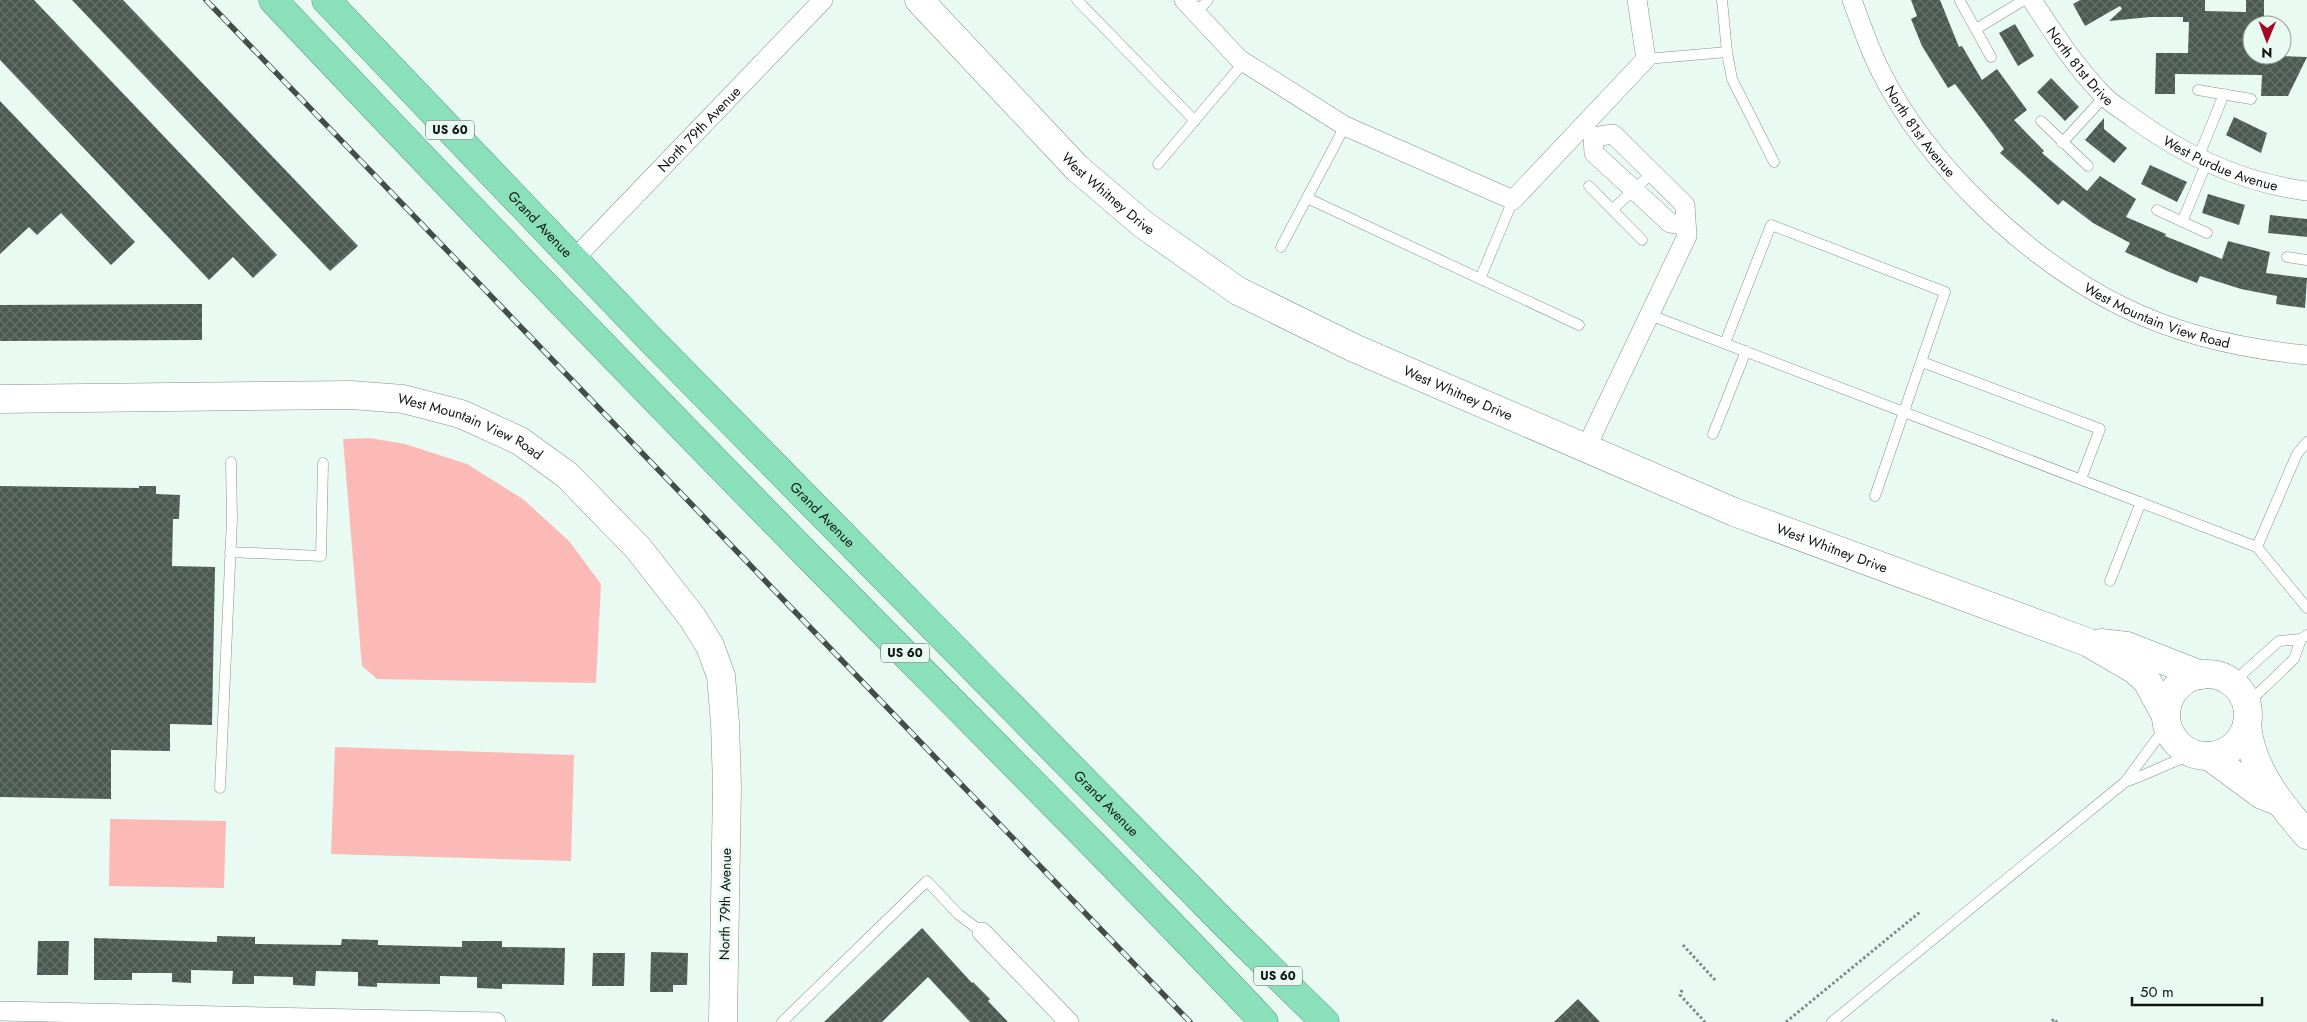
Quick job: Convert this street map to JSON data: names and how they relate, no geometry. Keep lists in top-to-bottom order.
{
  "streets": {
    "highway": ["US 60", "Grand Avenue"],
    "street": [
      "North 81st Drive",
      "North 79th Avenue",
      "North 81st Avenue",
      "West Purdue Avenue",
      "West Whitney Drive",
      "West Mountain View Road"
    ]
  },
  "crossings": [
    ["North 81st Drive", "West Purdue Avenue"],
    ["North 79th Avenue", "Grand Avenue"],
    ["North 79th Avenue", "West Mountain View Road"],
    ["North 81st Avenue", "West Mountain View Road"]
  ],
  "scale_bar": "50 m",
  "north": "bottom"
}
